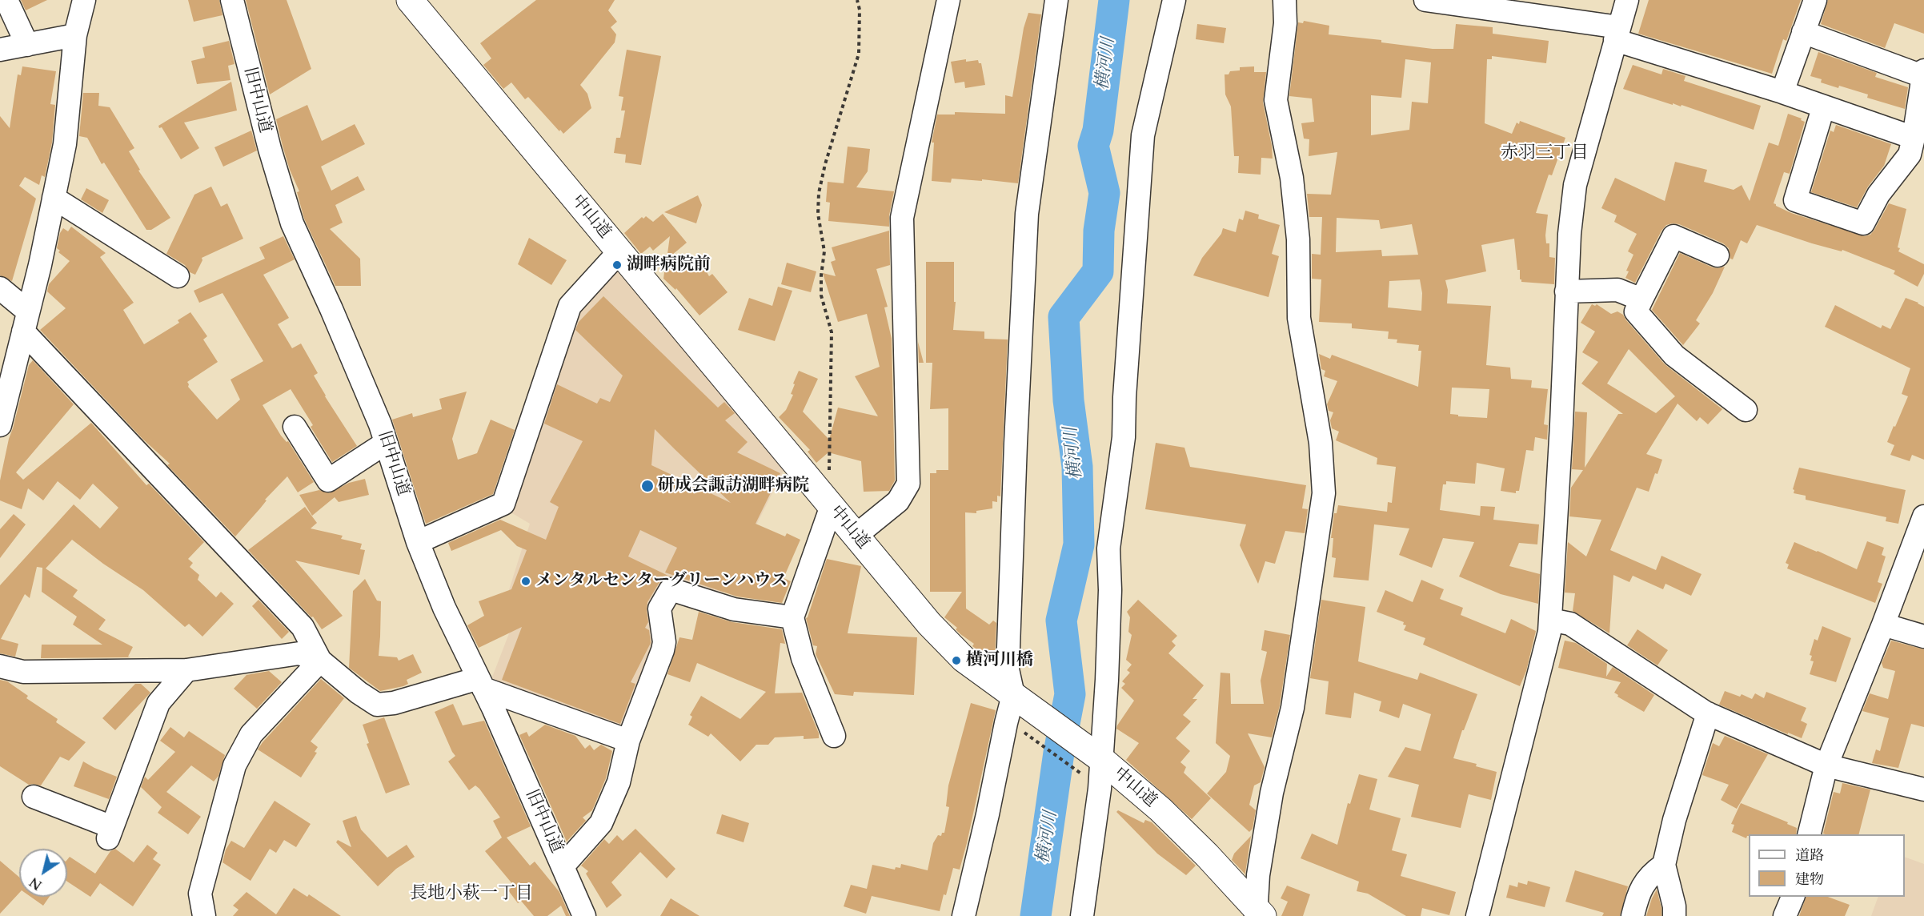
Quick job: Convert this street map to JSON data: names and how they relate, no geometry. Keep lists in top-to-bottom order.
{
  "streets": {
    "highway": ["中山道"],
    "street": ["旧中山道"]
  },
  "districts": ["赤羽三丁目", "長地小萩一丁目"],
  "water": ["横河川"],
  "places": [
    "湖畔病院前",
    "研成会諏訪湖畔病院",
    "メンタルセンターグリーンハウス",
    "横河川橋"
  ],
  "legend": ["道路", "建物"],
  "north": "bottom left"
}
